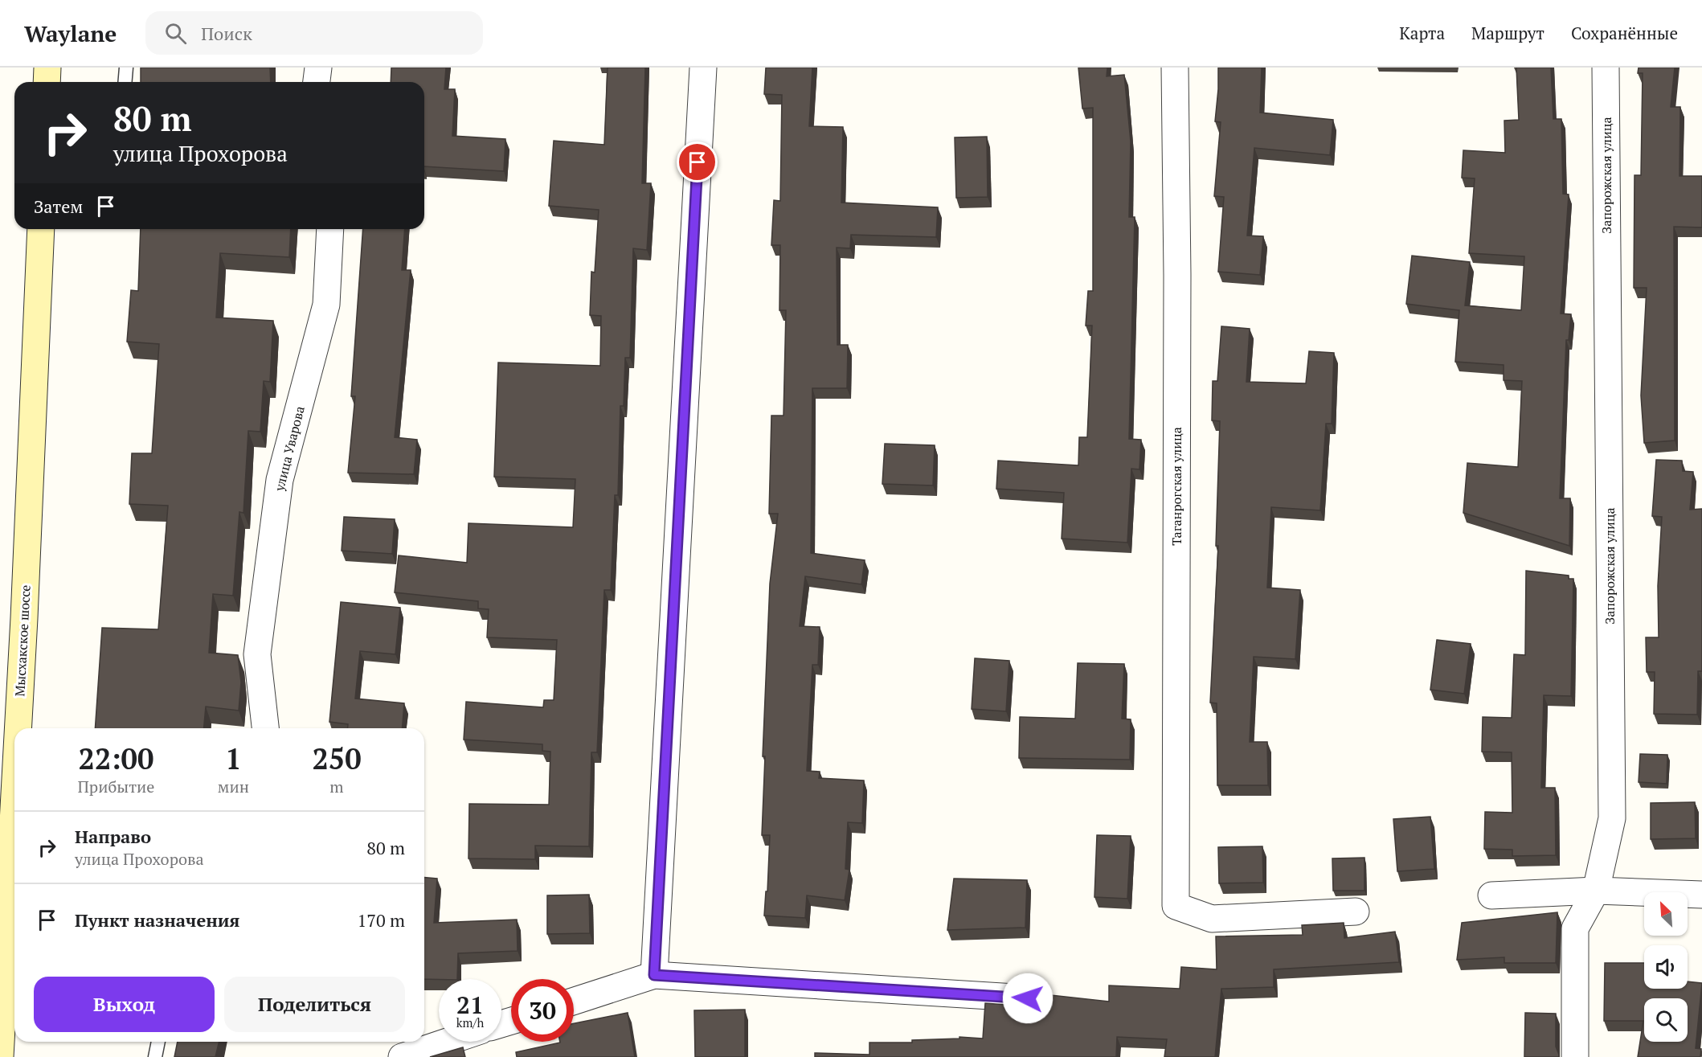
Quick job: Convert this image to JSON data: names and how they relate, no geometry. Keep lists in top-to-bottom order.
{
  "streets": {
    "street": [
      "Запорожская улица",
      "улица Уварова",
      "Таганрогская улица",
      "Мысхакское шоссе"
    ]
  },
  "north": "top left",
  "page": {
    "header": "Waylane",
    "search": "Поиск",
    "nav": ["Карта", "Маршрут", "Сохранённые"],
    "turn": ["80 m", "улица Прохорова"],
    "then": "Затем",
    "eta": [
      "22:00",
      "Прибытие",
      "1",
      "мин",
      "250",
      "m"
    ],
    "list": [
      {
        "name": "Направо",
        "note": "улица Прохорова",
        "value": "80 m"
      },
      {
        "name": "Пункт назначения",
        "value": "170 m"
      }
    ],
    "buttons": ["Выход", "Поделиться"],
    "speed": "21 km/h",
    "limit": "30"
  }
}
